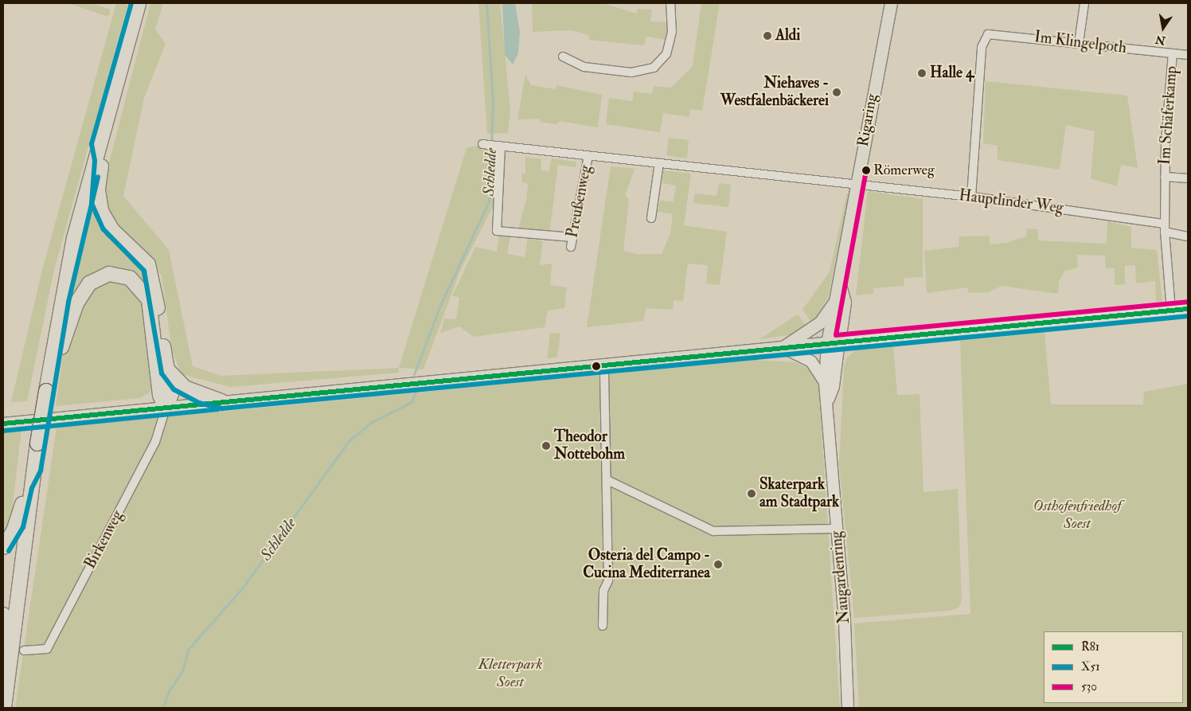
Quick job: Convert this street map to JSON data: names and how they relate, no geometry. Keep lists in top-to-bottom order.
{
  "streets": {
    "main road": ["Rigaring", "Naugardenring"],
    "street": [
      "Im Klingelpoth",
      "Im Schäferkamp",
      "Preußenweg",
      "Hauptlinder Weg",
      "Birkenweg"
    ]
  },
  "crossings": [
    ["Im Klingelpoth", "Im Schäferkamp"],
    ["Im Klingelpoth", "Hauptlinder Weg"],
    ["Im Schäferkamp", "Hauptlinder Weg"],
    ["Rigaring", "Hauptlinder Weg"],
    ["Rigaring", "Naugardenring"]
  ],
  "water": ["Schledde"],
  "parks": ["Osthofenfriedhof Soest", "Kletterpark Soest"],
  "places": [
    "Aldi",
    "Halle 4",
    "Niehaves - Westfalenbäckerei",
    "Römerweg",
    "Theodor Nottebohm",
    "Skaterpark am Stadtpark",
    "Osteria del Campo - Cucina Mediterranea"
  ],
  "lines": ["transit line X51", "transit line 530", "transit line R81"],
  "legend": ["R81", "X51", "530"],
  "north": "bottom"
}
